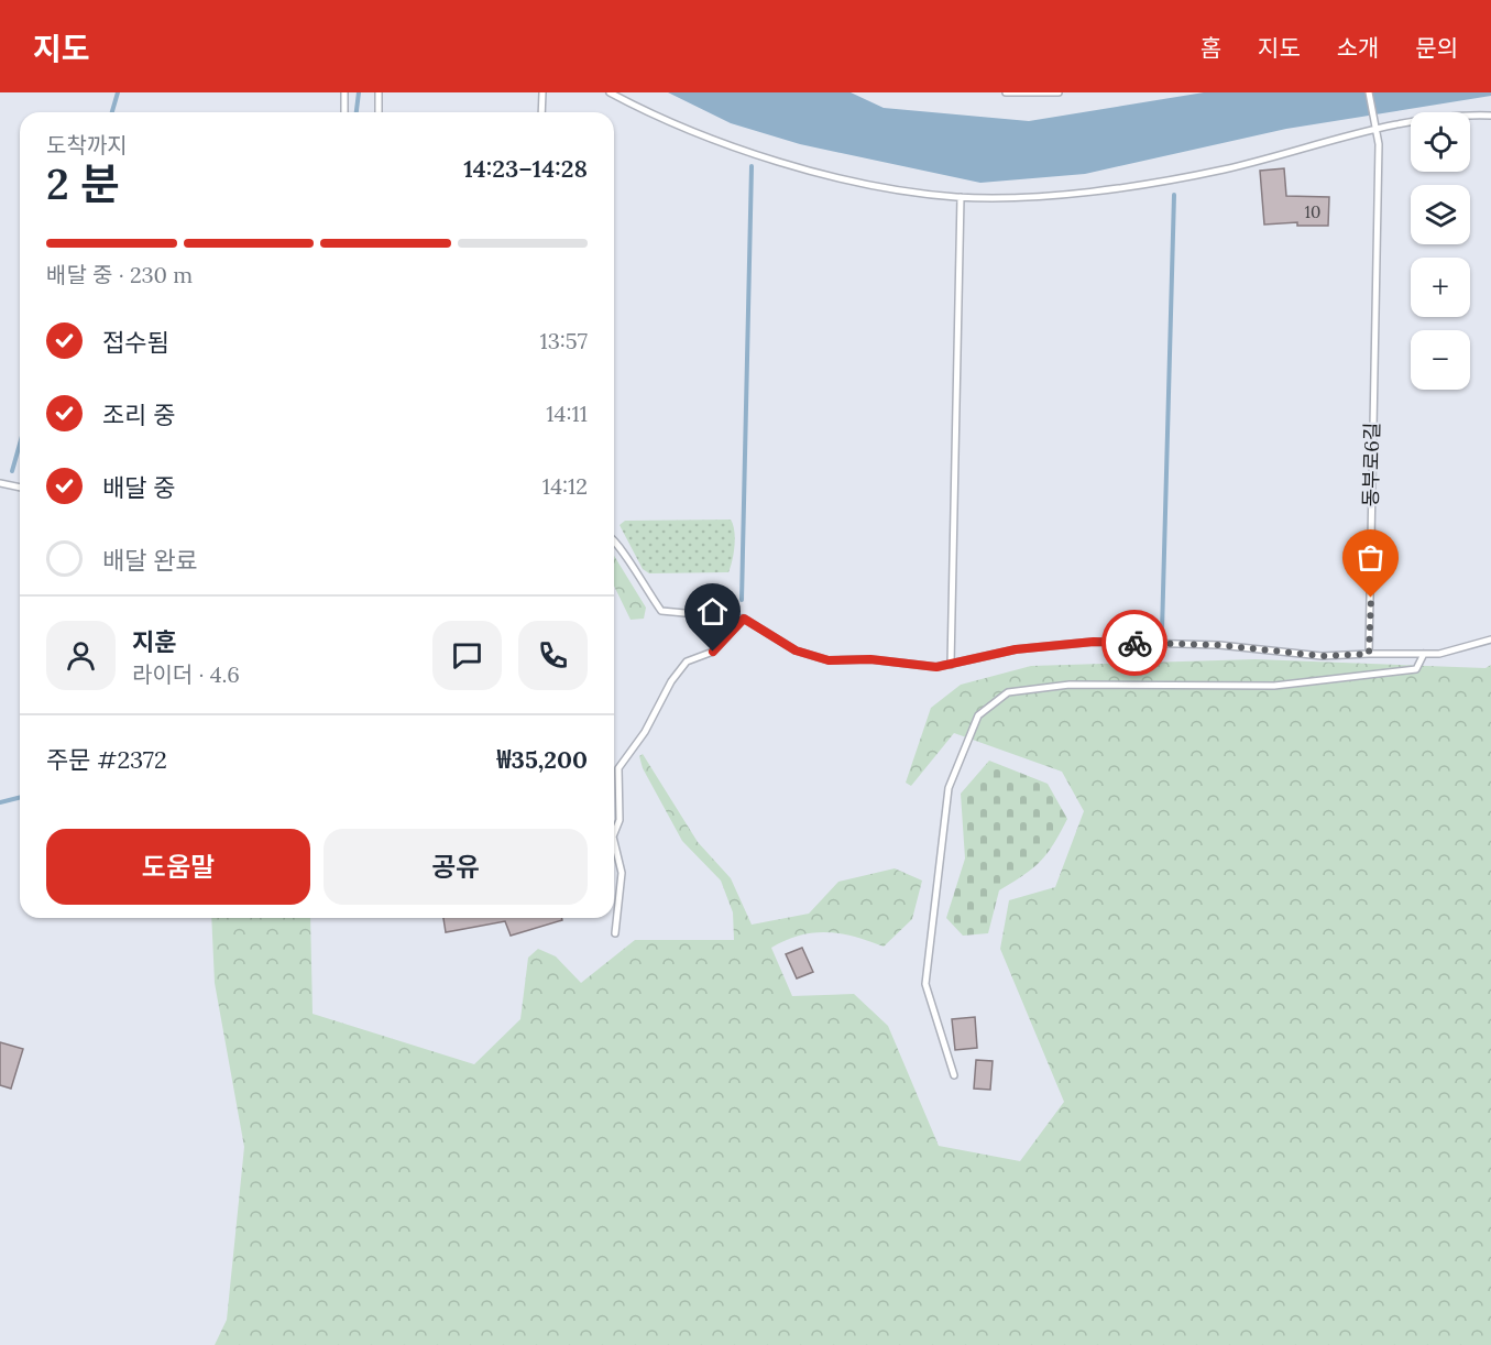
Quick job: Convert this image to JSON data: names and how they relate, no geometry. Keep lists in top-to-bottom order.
{
  "streets": {
    "lane": ["동부로6길"]
  },
  "house_numbers": ["10"],
  "page": {
    "header": "지도",
    "nav": [
      "홈",
      "지도",
      "소개",
      "문의"
    ],
    "map_buttons": ["+", "−"],
    "heading": ["2 분", "도착까지", "14:23–14:28"],
    "panel": [
      "지훈",
      "라이더 · 4.6",
      "주문 #2372",
      "₩35,200"
    ],
    "bar": "배달 중 · 230 m",
    "list": [
      ["접수됨", "13:57"],
      ["조리 중", "14:11"],
      ["배달 중", "14:12"],
      "배달 완료"
    ],
    "buttons": ["도움말", "공유"]
  }
}
